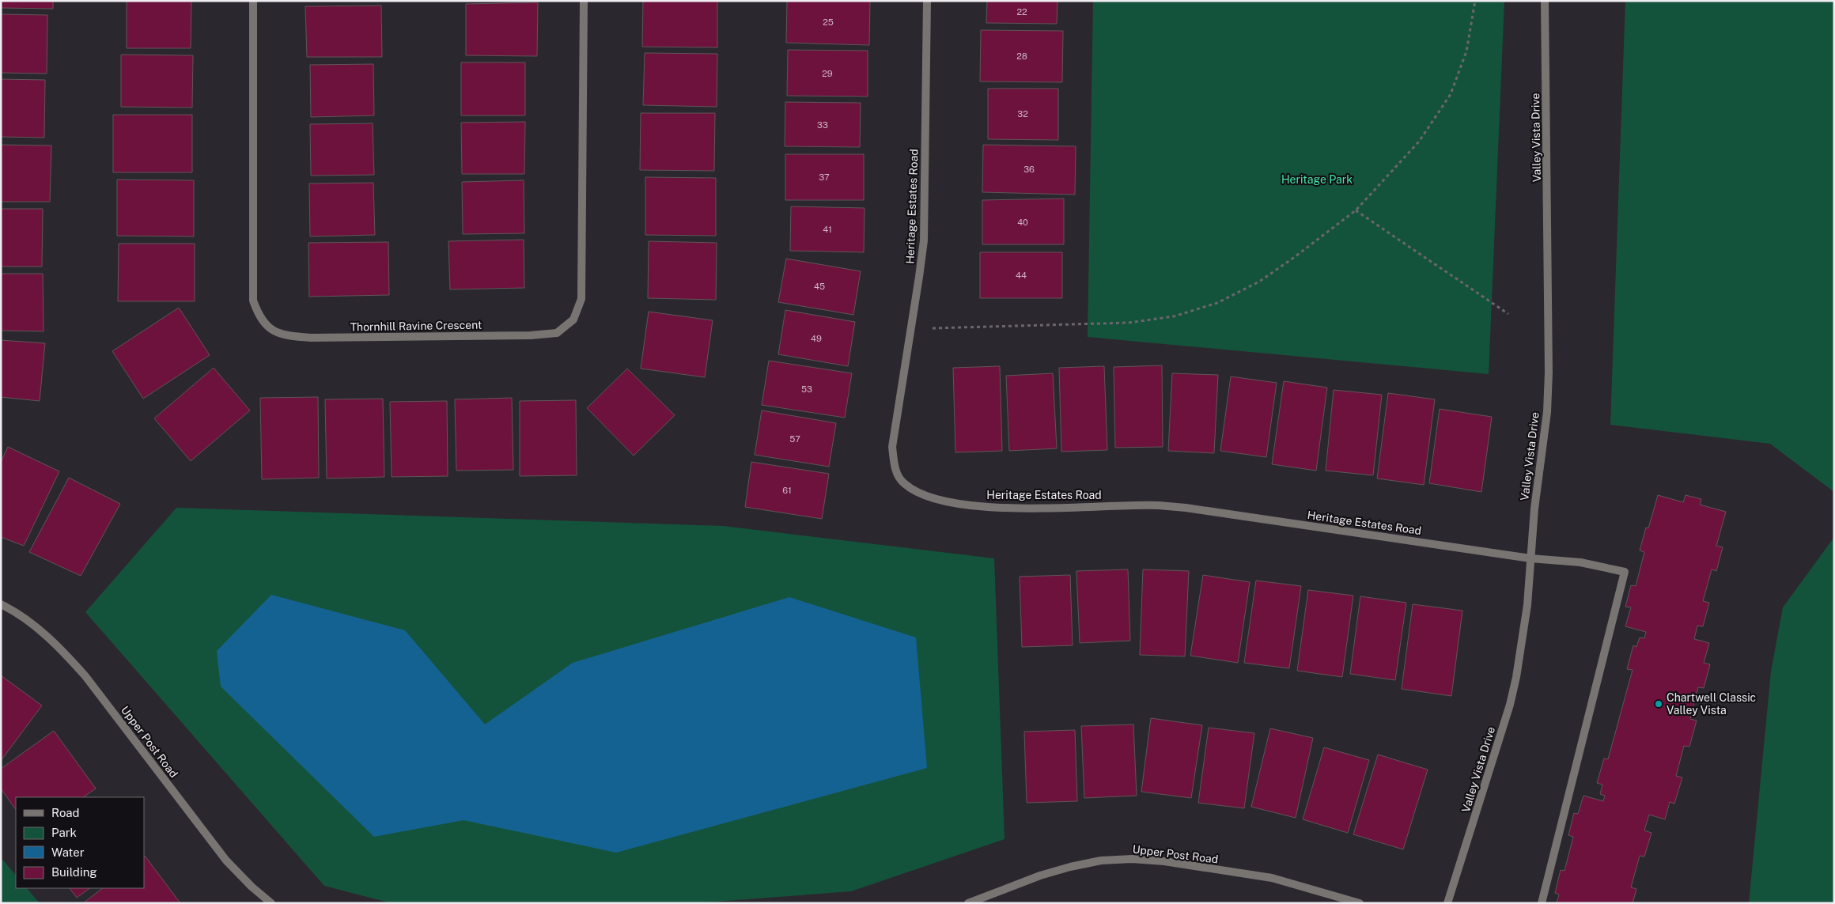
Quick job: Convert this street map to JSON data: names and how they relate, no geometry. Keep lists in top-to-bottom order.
{
  "streets": {
    "street": [
      "Valley Vista Drive",
      "Heritage Estates Road",
      "Thornhill Ravine Crescent",
      "Upper Post Road"
    ]
  },
  "crossings": [
    ["Valley Vista Drive", "Heritage Estates Road"]
  ],
  "parks": ["Heritage Park"],
  "places": ["Chartwell Classic Valley Vista"],
  "house_numbers": [
    "22",
    "25",
    "28",
    "29",
    "32",
    "33",
    "36",
    "37",
    "40",
    "41",
    "44",
    "45",
    "49",
    "53",
    "57",
    "61"
  ],
  "legend": [
    "Road",
    "Park",
    "Water",
    "Building"
  ]
}
